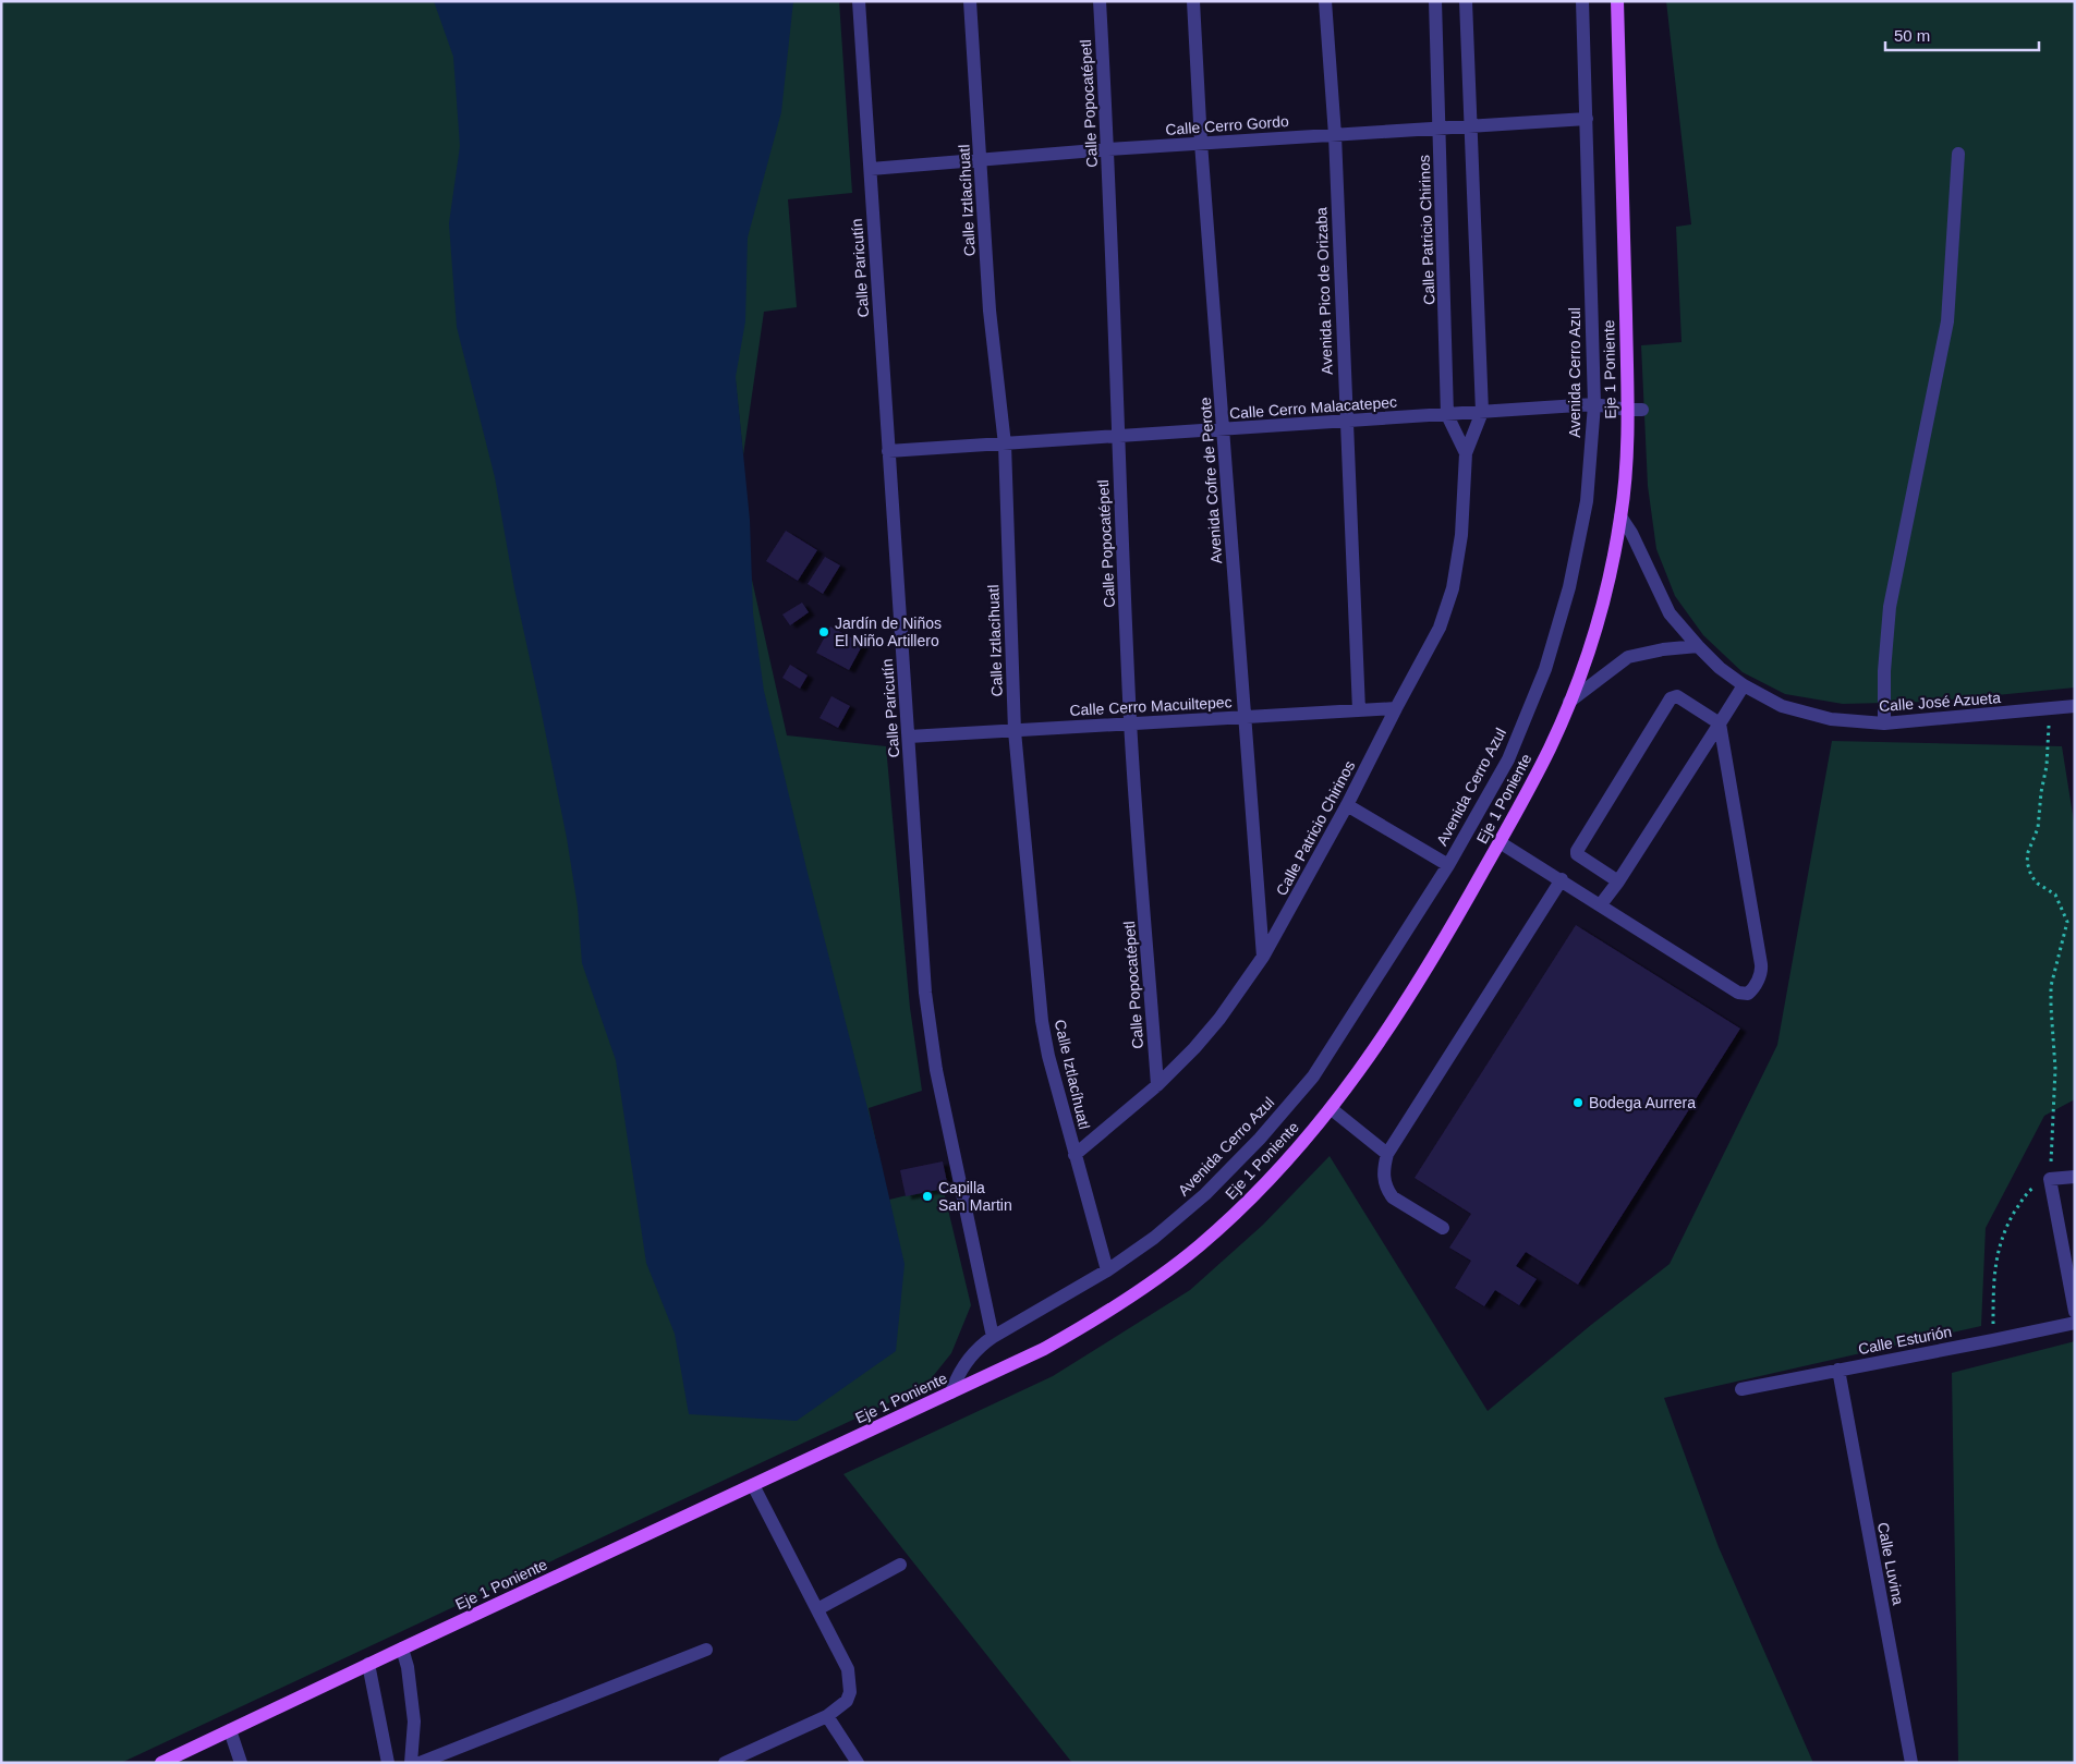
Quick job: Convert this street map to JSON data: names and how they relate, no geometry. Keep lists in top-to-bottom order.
{
  "streets": {
    "main road": ["Eje 1 Poniente"],
    "street": [
      "Calle Popocatépetl",
      "Calle Cerro Gordo",
      "Calle Iztlacíhuatl",
      "Calle Patricio Chirinos",
      "Calle Paricutín",
      "Avenida Pico de Orizaba",
      "Avenida Cerro Azul",
      "Calle Cerro Malacatepec",
      "Avenida Cofre de Perote",
      "Calle José Azueta",
      "Calle Cerro Macuiltepec",
      "Calle Esturión",
      "Calle Luvina"
    ]
  },
  "crossings": [
    ["Calle Popocatépetl", "Calle Cerro Gordo"],
    ["Calle Popocatépetl", "Calle Patricio Chirinos"],
    ["Calle Popocatépetl", "Calle Cerro Malacatepec"],
    ["Calle Popocatépetl", "Calle Cerro Macuiltepec"],
    ["Calle Cerro Gordo", "Calle Iztlacíhuatl"],
    ["Calle Cerro Gordo", "Calle Patricio Chirinos"],
    ["Calle Cerro Gordo", "Calle Paricutín"],
    ["Calle Cerro Gordo", "Avenida Pico de Orizaba"],
    ["Calle Cerro Gordo", "Avenida Cerro Azul"],
    ["Calle Cerro Gordo", "Avenida Cofre de Perote"],
    ["Calle Iztlacíhuatl", "Calle Patricio Chirinos"],
    ["Calle Iztlacíhuatl", "Avenida Cerro Azul"],
    ["Calle Iztlacíhuatl", "Calle Cerro Malacatepec"],
    ["Calle Iztlacíhuatl", "Calle Cerro Macuiltepec"],
    ["Calle Patricio Chirinos", "Calle Cerro Malacatepec"],
    ["Calle Patricio Chirinos", "Avenida Cofre de Perote"],
    ["Calle Patricio Chirinos", "Calle Cerro Macuiltepec"],
    ["Calle Paricutín", "Avenida Cerro Azul"],
    ["Calle Paricutín", "Calle Cerro Malacatepec"],
    ["Calle Paricutín", "Calle Cerro Macuiltepec"],
    ["Avenida Pico de Orizaba", "Calle Cerro Malacatepec"],
    ["Avenida Pico de Orizaba", "Calle Cerro Macuiltepec"],
    ["Eje 1 Poniente", "Calle Cerro Malacatepec"],
    ["Eje 1 Poniente", "Calle José Azueta"],
    ["Avenida Cerro Azul", "Calle Cerro Malacatepec"],
    ["Calle Cerro Malacatepec", "Avenida Cofre de Perote"],
    ["Avenida Cofre de Perote", "Calle Cerro Macuiltepec"],
    ["Calle Esturión", "Calle Luvina"]
  ],
  "places": ["Jardín de Niños El Niño Artillero", "Bodega Aurrera", "Capilla San Martin"],
  "scale_bar": "50 m"
}
